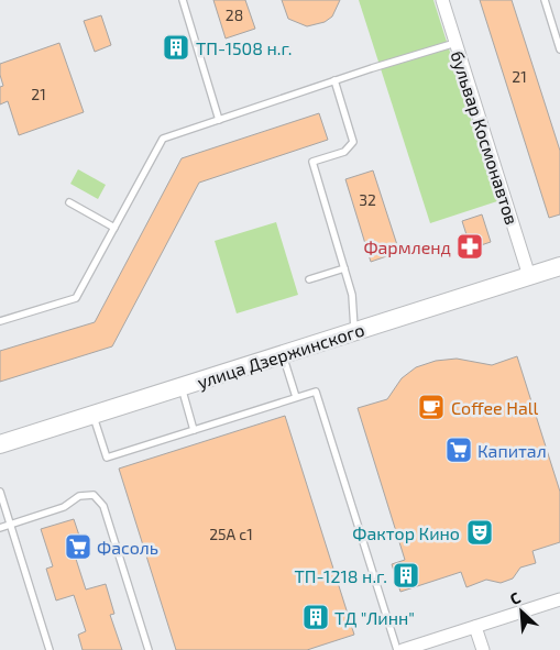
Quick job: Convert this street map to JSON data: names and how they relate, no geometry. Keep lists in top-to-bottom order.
{
  "streets": {
    "main road": ["улица Дзержинского"],
    "street": ["бульвар Космонавтов"]
  },
  "crossings": [
    ["бульвар Космонавтов", "улица Дзержинского"]
  ],
  "places": {
    "building": ["ТП-1508 н.г.", "ТП-1218 н.г.", "ТД \"Линн\""],
    "pharmacy": ["Фармленд"],
    "cafe": ["Coffee Hall"],
    "supermarket": ["Капитал", "Фасоль"],
    "theatre": ["Фактор Кино"]
  },
  "house_numbers": [
    "28",
    "21",
    "21",
    "32",
    "25А с1"
  ],
  "north": "top left"
}
